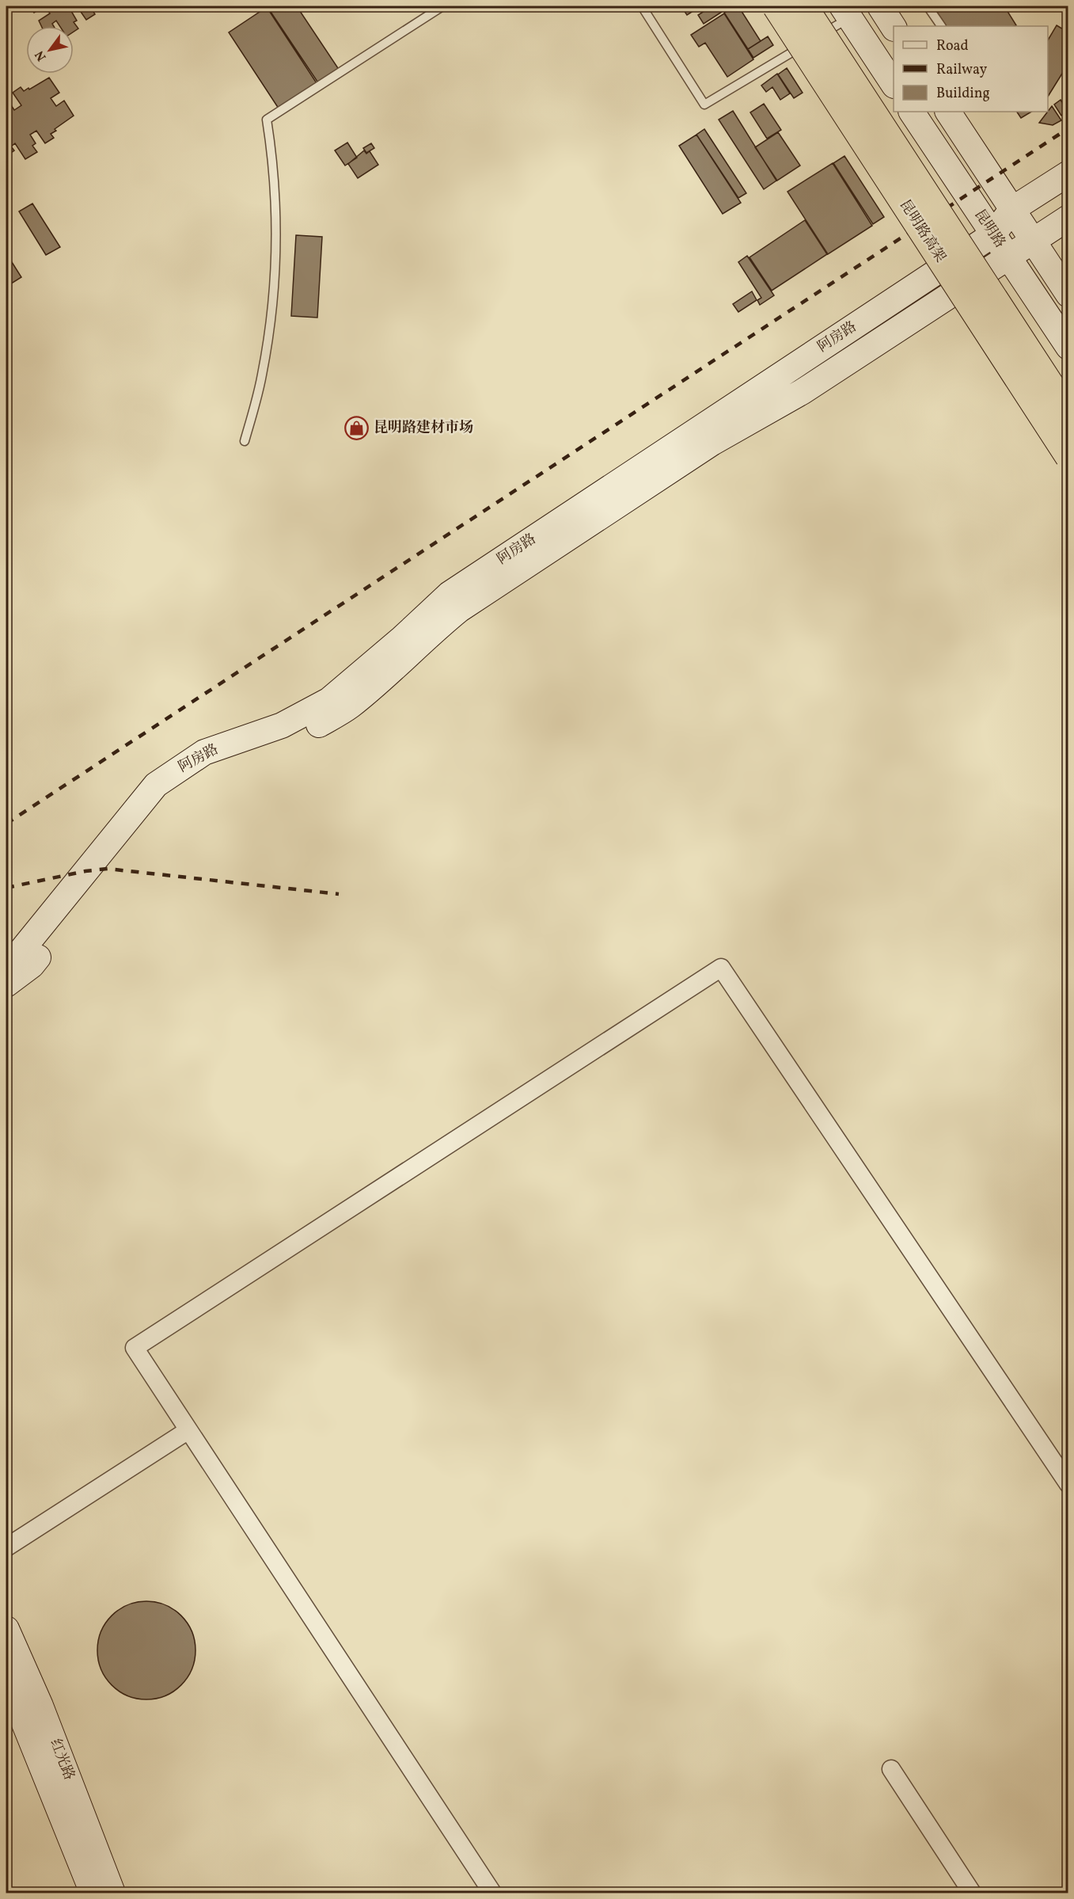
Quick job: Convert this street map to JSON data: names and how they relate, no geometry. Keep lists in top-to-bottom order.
{
  "streets": {
    "highway": ["昆明路高架"],
    "main road": ["昆明路", "阿房路", "红光路"]
  },
  "crossings": [
    ["昆明路", "阿房路"]
  ],
  "places": {
    "shop": ["昆明路建材市场"]
  },
  "legend": ["Road", "Railway", "Building"],
  "north": "bottom left"
}
